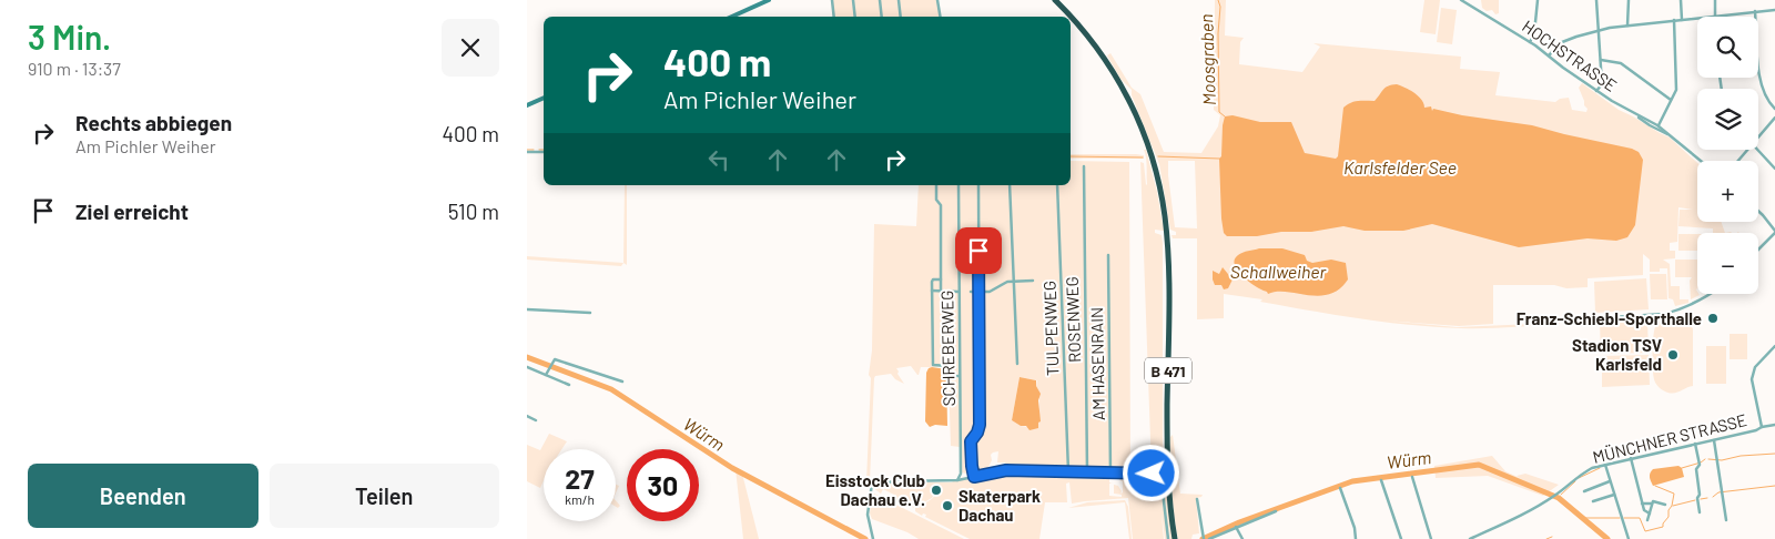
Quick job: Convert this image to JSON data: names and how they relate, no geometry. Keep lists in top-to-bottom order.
{
  "streets": {
    "highway": ["B 471"],
    "street": [
      "HOCHSTRASSE",
      "ROSENWEG",
      "TULPENWEG",
      "SCHREBERWEG",
      "AM HASENRAIN",
      "MÜNCHNER STRASSE"
    ]
  },
  "water": [
    "Moosgraben",
    "Karlsfelder See",
    "Schallweiher",
    "Würm"
  ],
  "places": [
    "Franz-Schiebl-Sporthalle",
    "Stadion TSV Karlsfeld",
    "Eisstock Club Dachau e.V.",
    "Skaterpark Dachau"
  ],
  "page": {
    "heading": ["3 Min.", "910 m · 13:37"],
    "map_buttons": ["+", "−"],
    "turn": ["400 m", "Am Pichler Weiher"],
    "list": [
      {
        "name": "Rechts abbiegen",
        "note": "Am Pichler Weiher",
        "value": "400 m"
      },
      {
        "name": "Ziel erreicht",
        "value": "510 m"
      }
    ],
    "speed": "27 km/h",
    "limit": "30",
    "buttons": ["Beenden", "Teilen"]
  }
}
